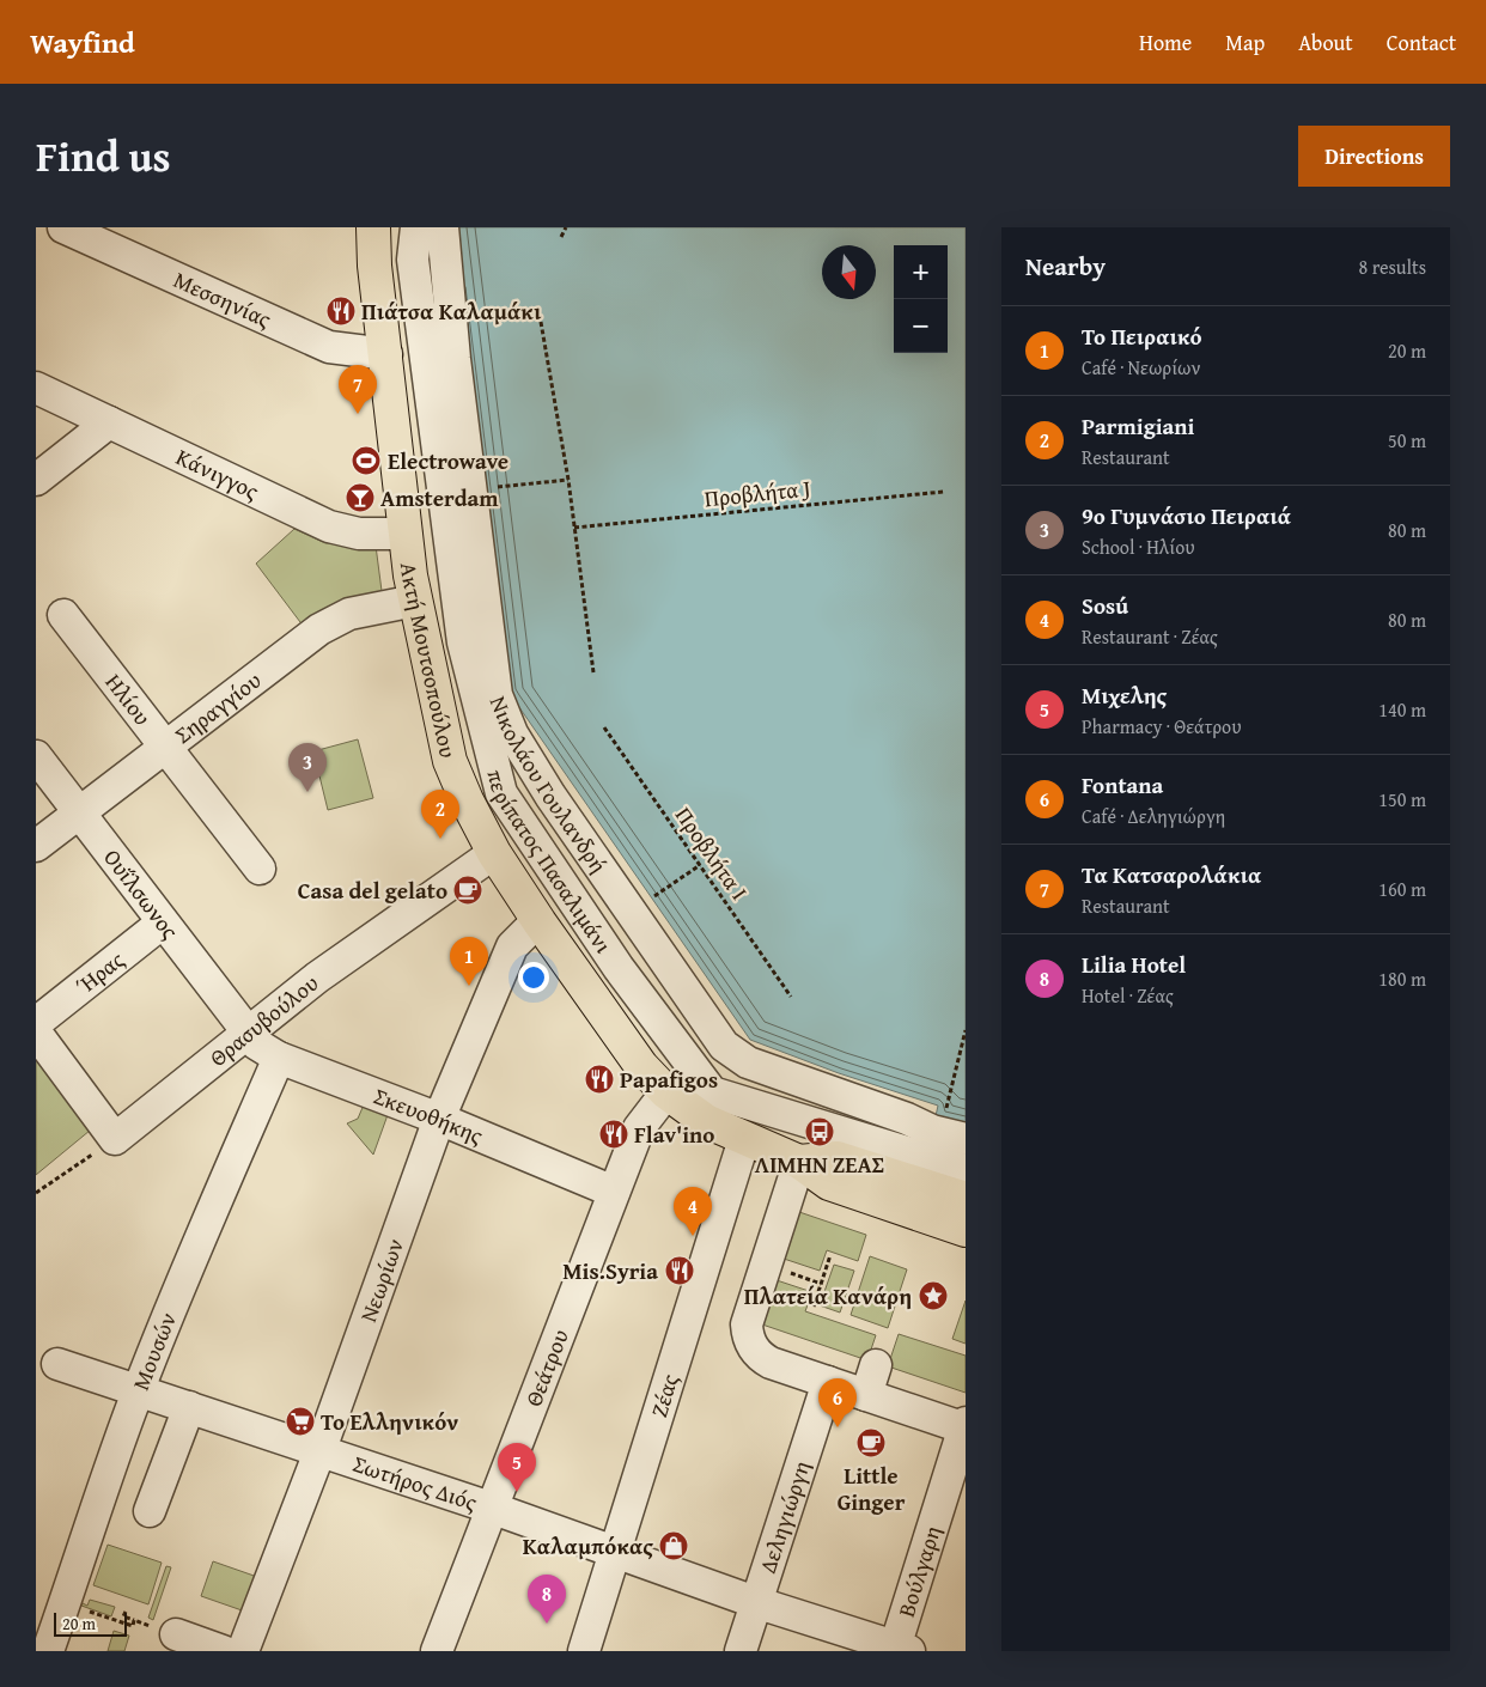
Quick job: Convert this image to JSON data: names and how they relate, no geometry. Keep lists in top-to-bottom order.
{
  "streets": {
    "main road": ["Ακτή Μουτσοπούλου"],
    "street": [
      "Μεσσηνίας",
      "Κάνιγγος",
      "Ηλίου",
      "Σηραγγίου",
      "Νικολάου Γουλανδρή",
      "περίπατος Πασαλιμάνι",
      "Ουΐλσωνος",
      "Ήρας",
      "Θρασυβούλου",
      "Σκευοθήκης",
      "Νεωρίων",
      "Μουσών",
      "Θεάτρου",
      "Ζέας",
      "Σωτήρος Διός",
      "Δεληγιώργη",
      "Βούλγαρη"
    ],
    "path": ["Προβλήτα J", "Προβλήτα I"]
  },
  "crossings": [
    ["Μεσσηνίας", "Ακτή Μουτσοπούλου"],
    ["Κάνιγγος", "Ακτή Μουτσοπούλου"],
    ["Ακτή Μουτσοπούλου", "Σηραγγίου"],
    ["Ακτή Μουτσοπούλου", "Θρασυβούλου"],
    ["Ακτή Μουτσοπούλου", "Νεωρίων"],
    ["Ακτή Μουτσοπούλου", "Θεάτρου"],
    ["Ακτή Μουτσοπούλου", "Ζέας"],
    ["Ηλίου", "Σηραγγίου"],
    ["Σηραγγίου", "Ουΐλσωνος"],
    ["Ουΐλσωνος", "Ήρας"],
    ["Ουΐλσωνος", "Θρασυβούλου"],
    ["Ουΐλσωνος", "Σκευοθήκης"],
    ["Θρασυβούλου", "Σκευοθήκης"],
    ["Σκευοθήκης", "Νεωρίων"],
    ["Σκευοθήκης", "Μουσών"],
    ["Σκευοθήκης", "Θεάτρου"],
    ["Νεωρίων", "Σωτήρος Διός"],
    ["Μουσών", "Σωτήρος Διός"],
    ["Θεάτρου", "Σωτήρος Διός"],
    ["Ζέας", "Σωτήρος Διός"],
    ["Σωτήρος Διός", "Δεληγιώργη"],
    ["Σωτήρος Διός", "Βούλγαρη"]
  ],
  "places": {
    "restaurant": [
      "Πιάτσα Καλαμάκι",
      "Papafigos",
      "Flav'ino",
      "Mis.Syria"
    ],
    "sports": ["Electrowave"],
    "bar": ["Amsterdam"],
    "cafe": ["Casa del gelato", "Little Ginger"],
    "bus stop": ["ΛΙΜΗΝ ΖΕΑΣ"],
    "place": ["Πλατεία Κανάρη"],
    "supermarket": ["Το Ελληνικόν"],
    "shop": ["Καλαμπόκας"]
  },
  "scale_bar": "20 m",
  "north": "bottom",
  "page": {
    "header": "Wayfind",
    "nav": [
      "Home",
      "Map",
      "About",
      "Contact"
    ],
    "title": "Find us",
    "buttons": "Directions",
    "heading": ["Nearby", "8 results"],
    "map_buttons": ["+", "−"],
    "list": [
      {
        "mark": "1",
        "name": "Το Πειραικό",
        "note": "Café · Νεωρίων",
        "value": "20 m"
      },
      {
        "mark": "2",
        "name": "Parmigiani",
        "note": "Restaurant",
        "value": "50 m"
      },
      {
        "mark": "3",
        "name": "9ο Γυμνάσιο Πειραιά",
        "note": "School · Ηλίου",
        "value": "80 m"
      },
      {
        "mark": "4",
        "name": "Sosú",
        "note": "Restaurant · Ζέας",
        "value": "80 m"
      },
      {
        "mark": "5",
        "name": "Μιχελης",
        "note": "Pharmacy · Θεάτρου",
        "value": "140 m"
      },
      {
        "mark": "6",
        "name": "Fontana",
        "note": "Café · Δεληγιώργη",
        "value": "150 m"
      },
      {
        "mark": "7",
        "name": "Τα Κατσαρολάκια",
        "note": "Restaurant",
        "value": "160 m"
      },
      {
        "mark": "8",
        "name": "Lilia Hotel",
        "note": "Hotel · Ζέας",
        "value": "180 m"
      }
    ],
    "pins": [
      "7",
      "3",
      "2",
      "1",
      "4",
      "6",
      "5",
      "8"
    ],
    "scale": "20 m"
  }
}
